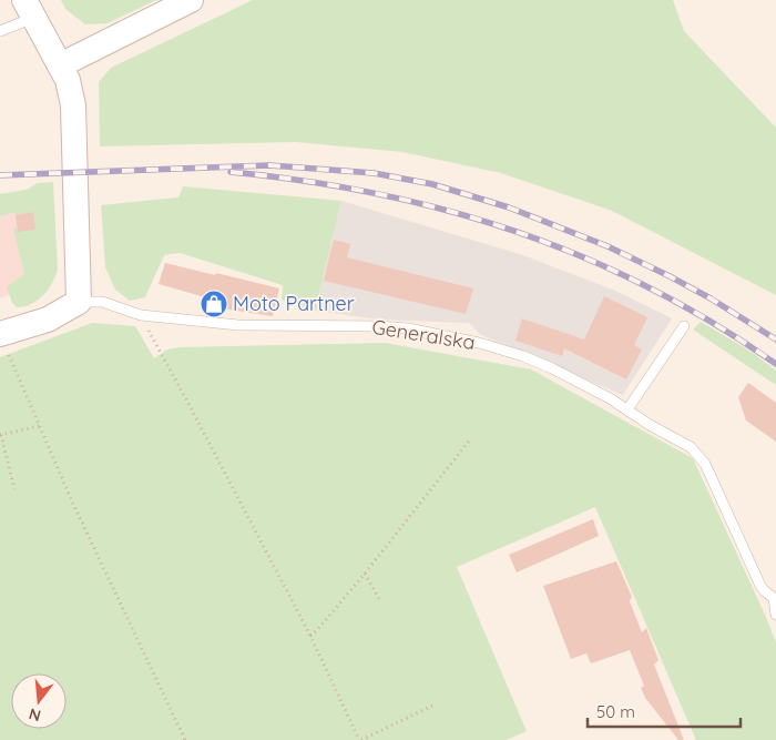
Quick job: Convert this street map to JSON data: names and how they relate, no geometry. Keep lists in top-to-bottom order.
{
  "streets": {
    "lane": ["Generalska"]
  },
  "places": {
    "shop": ["Moto Partner"]
  },
  "scale_bar": "50 m",
  "north": "bottom"
}
